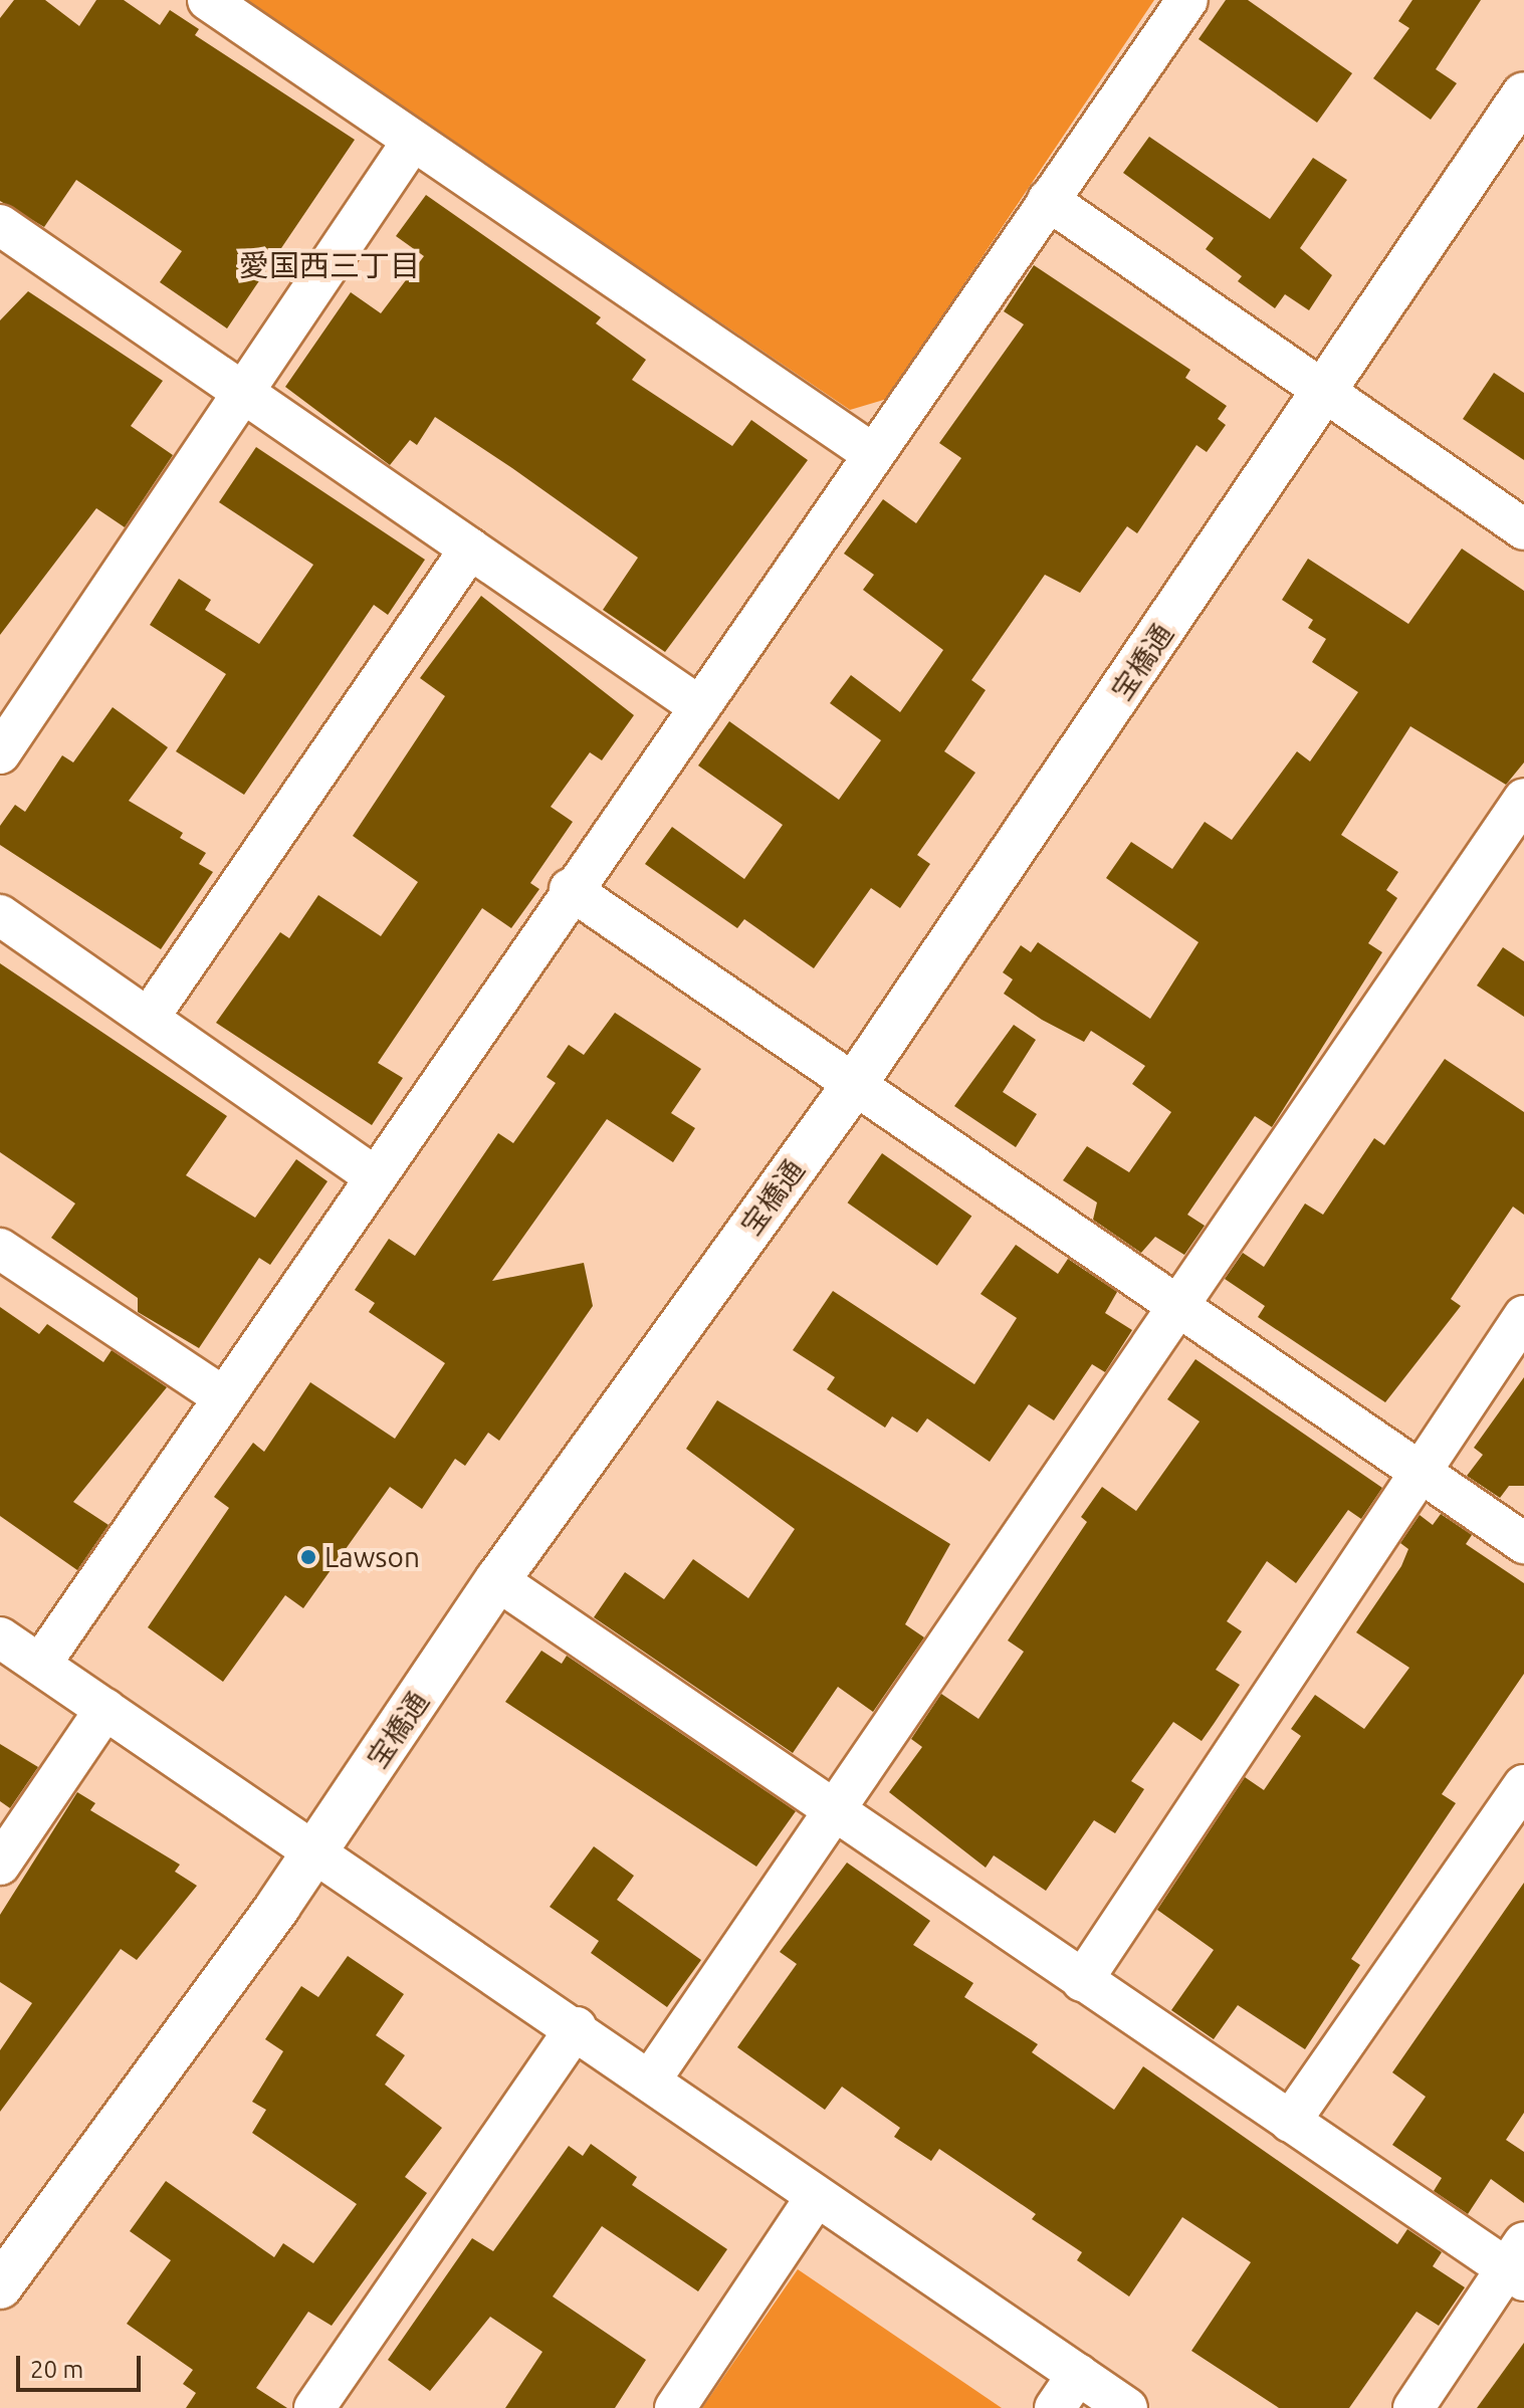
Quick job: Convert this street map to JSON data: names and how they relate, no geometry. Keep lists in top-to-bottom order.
{
  "streets": {
    "street": ["宝橋通"]
  },
  "districts": ["愛国西三丁目"],
  "places": ["Lawson"],
  "scale_bar": "20 m"
}
